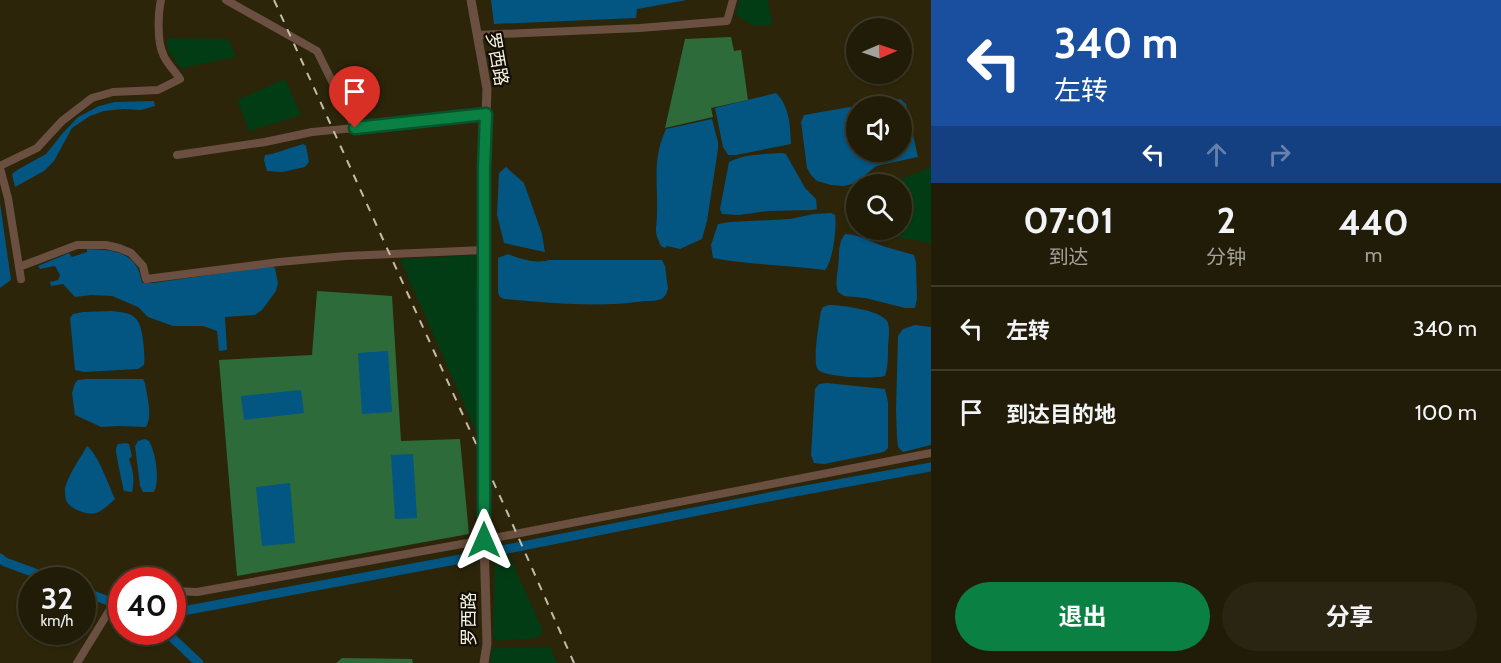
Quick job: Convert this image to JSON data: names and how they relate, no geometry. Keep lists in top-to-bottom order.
{
  "streets": {
    "street": ["罗西路"]
  },
  "north": "right",
  "page": {
    "turn": ["340 m", "左转"],
    "eta": [
      "07:01",
      "到达",
      "2",
      "分钟",
      "440",
      "m"
    ],
    "list": [
      {
        "name": "左转",
        "value": "340 m"
      },
      {
        "name": "到达目的地",
        "value": "100 m"
      }
    ],
    "speed": "32 km/h",
    "limit": "40",
    "buttons": ["退出", "分享"]
  }
}
